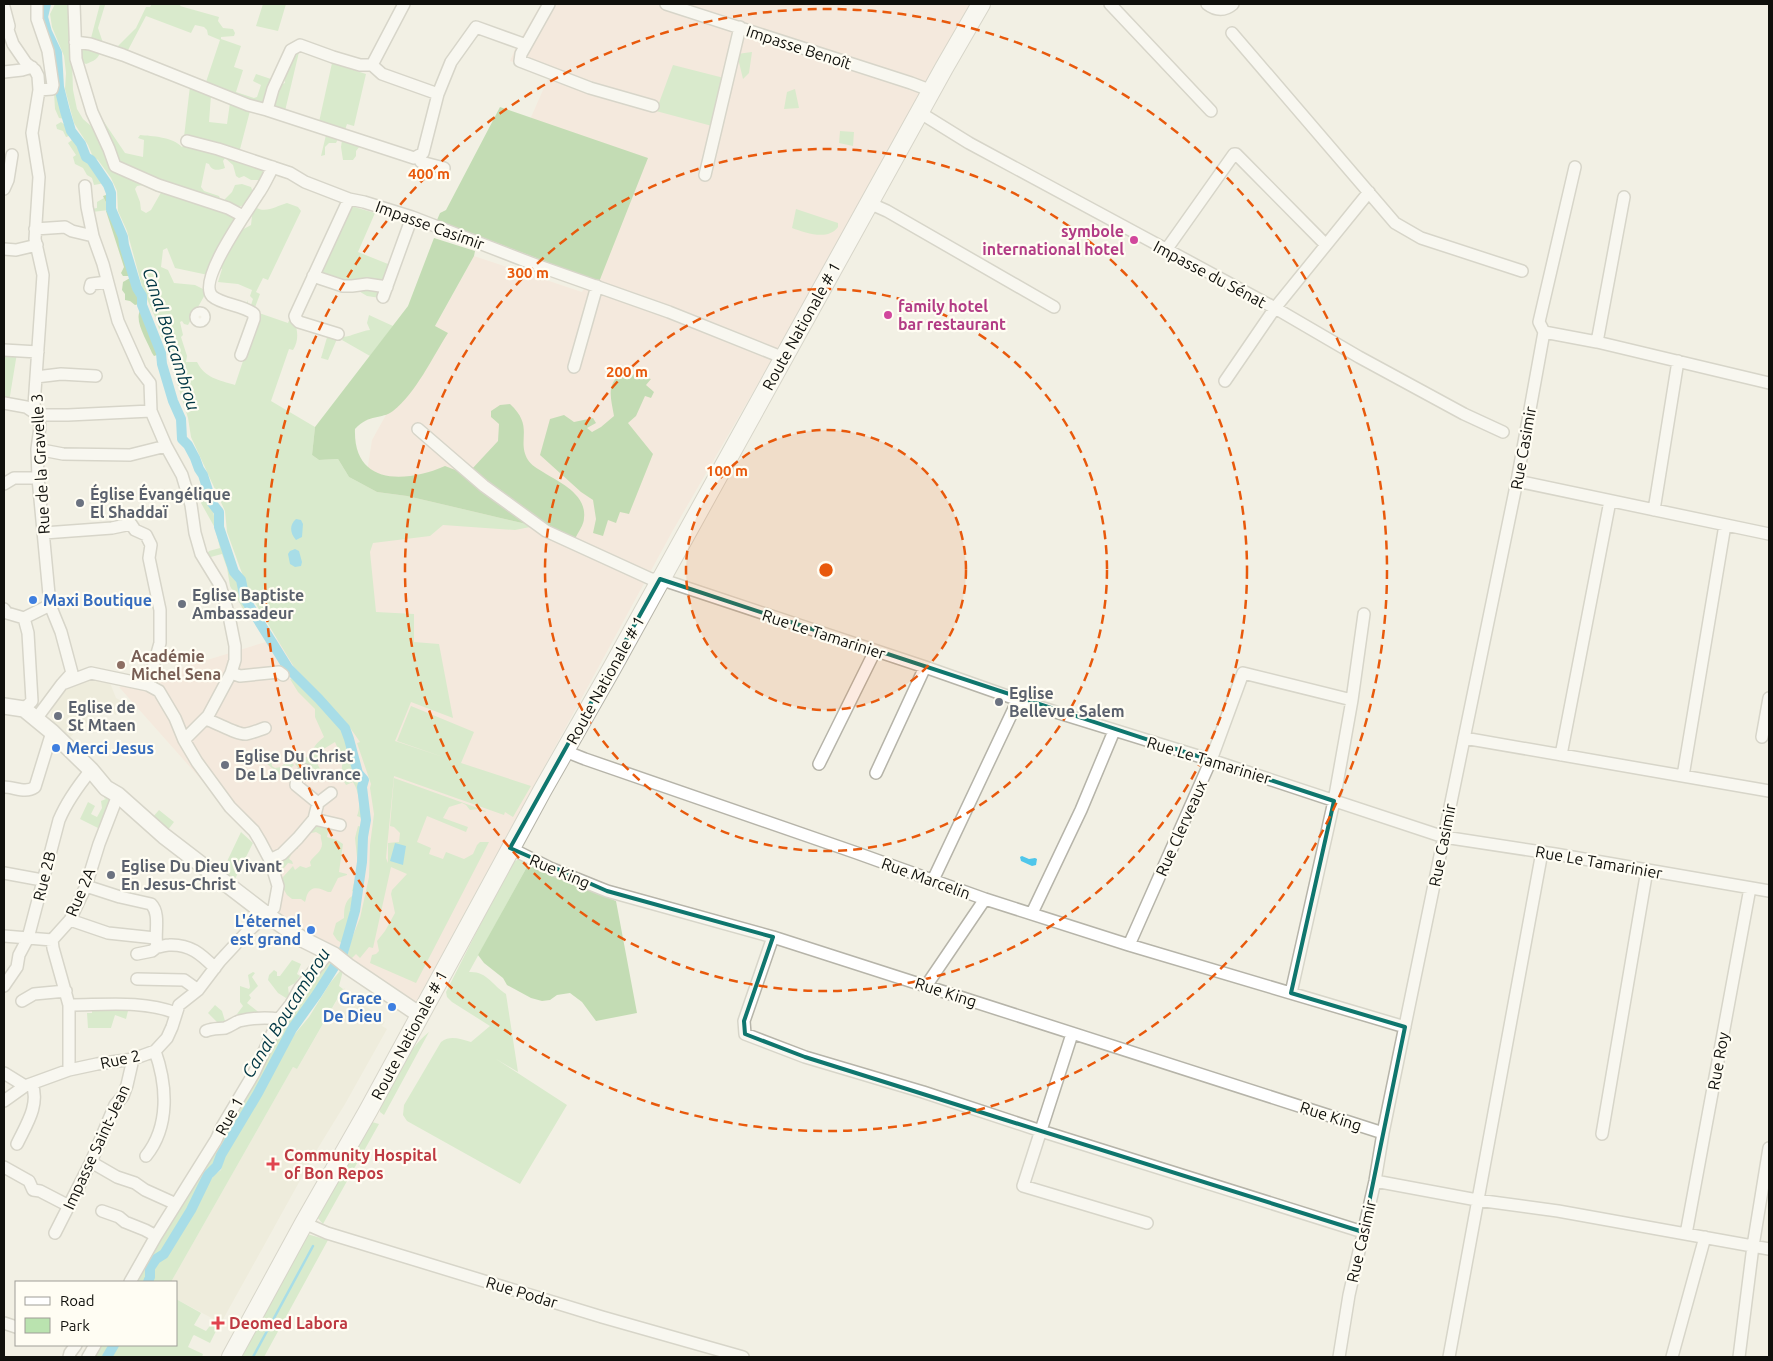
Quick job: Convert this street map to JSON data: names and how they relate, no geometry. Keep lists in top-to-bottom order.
{
  "streets": {
    "main road": ["Route Nationale # 1"],
    "street": [
      "Impasse Benoît",
      "Impasse Casimir",
      "Impasse du Sénat",
      "Rue Casimir",
      "Rue de la Gravelle 3",
      "Rue Le Tamarinier",
      "Rue Clerveaux",
      "Rue King",
      "Rue 2B",
      "Rue Marcelin",
      "Rue 2A",
      "Rue 2",
      "Rue Roy",
      "Rue 1",
      "Impasse Saint-Jean",
      "Rue Podar"
    ]
  },
  "crossings": [
    ["Impasse Benoît", "Route Nationale # 1"],
    ["Impasse Casimir", "Route Nationale # 1"],
    ["Impasse du Sénat", "Route Nationale # 1"],
    ["Route Nationale # 1", "Rue Le Tamarinier"],
    ["Route Nationale # 1", "Rue King"],
    ["Route Nationale # 1", "Rue Marcelin"],
    ["Route Nationale # 1", "Rue Podar"],
    ["Rue Casimir", "Rue Le Tamarinier"],
    ["Rue Casimir", "Rue King"],
    ["Rue Casimir", "Rue Marcelin"],
    ["Rue Le Tamarinier", "Rue Clerveaux"],
    ["Rue Le Tamarinier", "Rue Roy"],
    ["Rue Clerveaux", "Rue Marcelin"],
    ["Rue 2", "Impasse Saint-Jean"]
  ],
  "water": ["Canal Boucambrou"],
  "places": {
    "other": [
      "symbole international hotel",
      "family hotel bar restaurant",
      "Église Évangélique El Shaddaï",
      "Maxi Boutique",
      "Eglise Baptiste Ambassadeur",
      "Académie Michel Sena",
      "Eglise Bellevue Salem",
      "Eglise de St Mtaen",
      "Merci Jesus",
      "Eglise Du Christ De La Delivrance",
      "Eglise Du Dieu Vivant En Jesus-Christ",
      "L'éternel est grand",
      "Grace De Dieu"
    ],
    "health": ["Community Hospital of Bon Repos", "Deomed Labora"]
  },
  "legend": ["Road", "Park"],
  "rings": [
    "400 m",
    "300 m",
    "200 m",
    "100 m"
  ]
}
